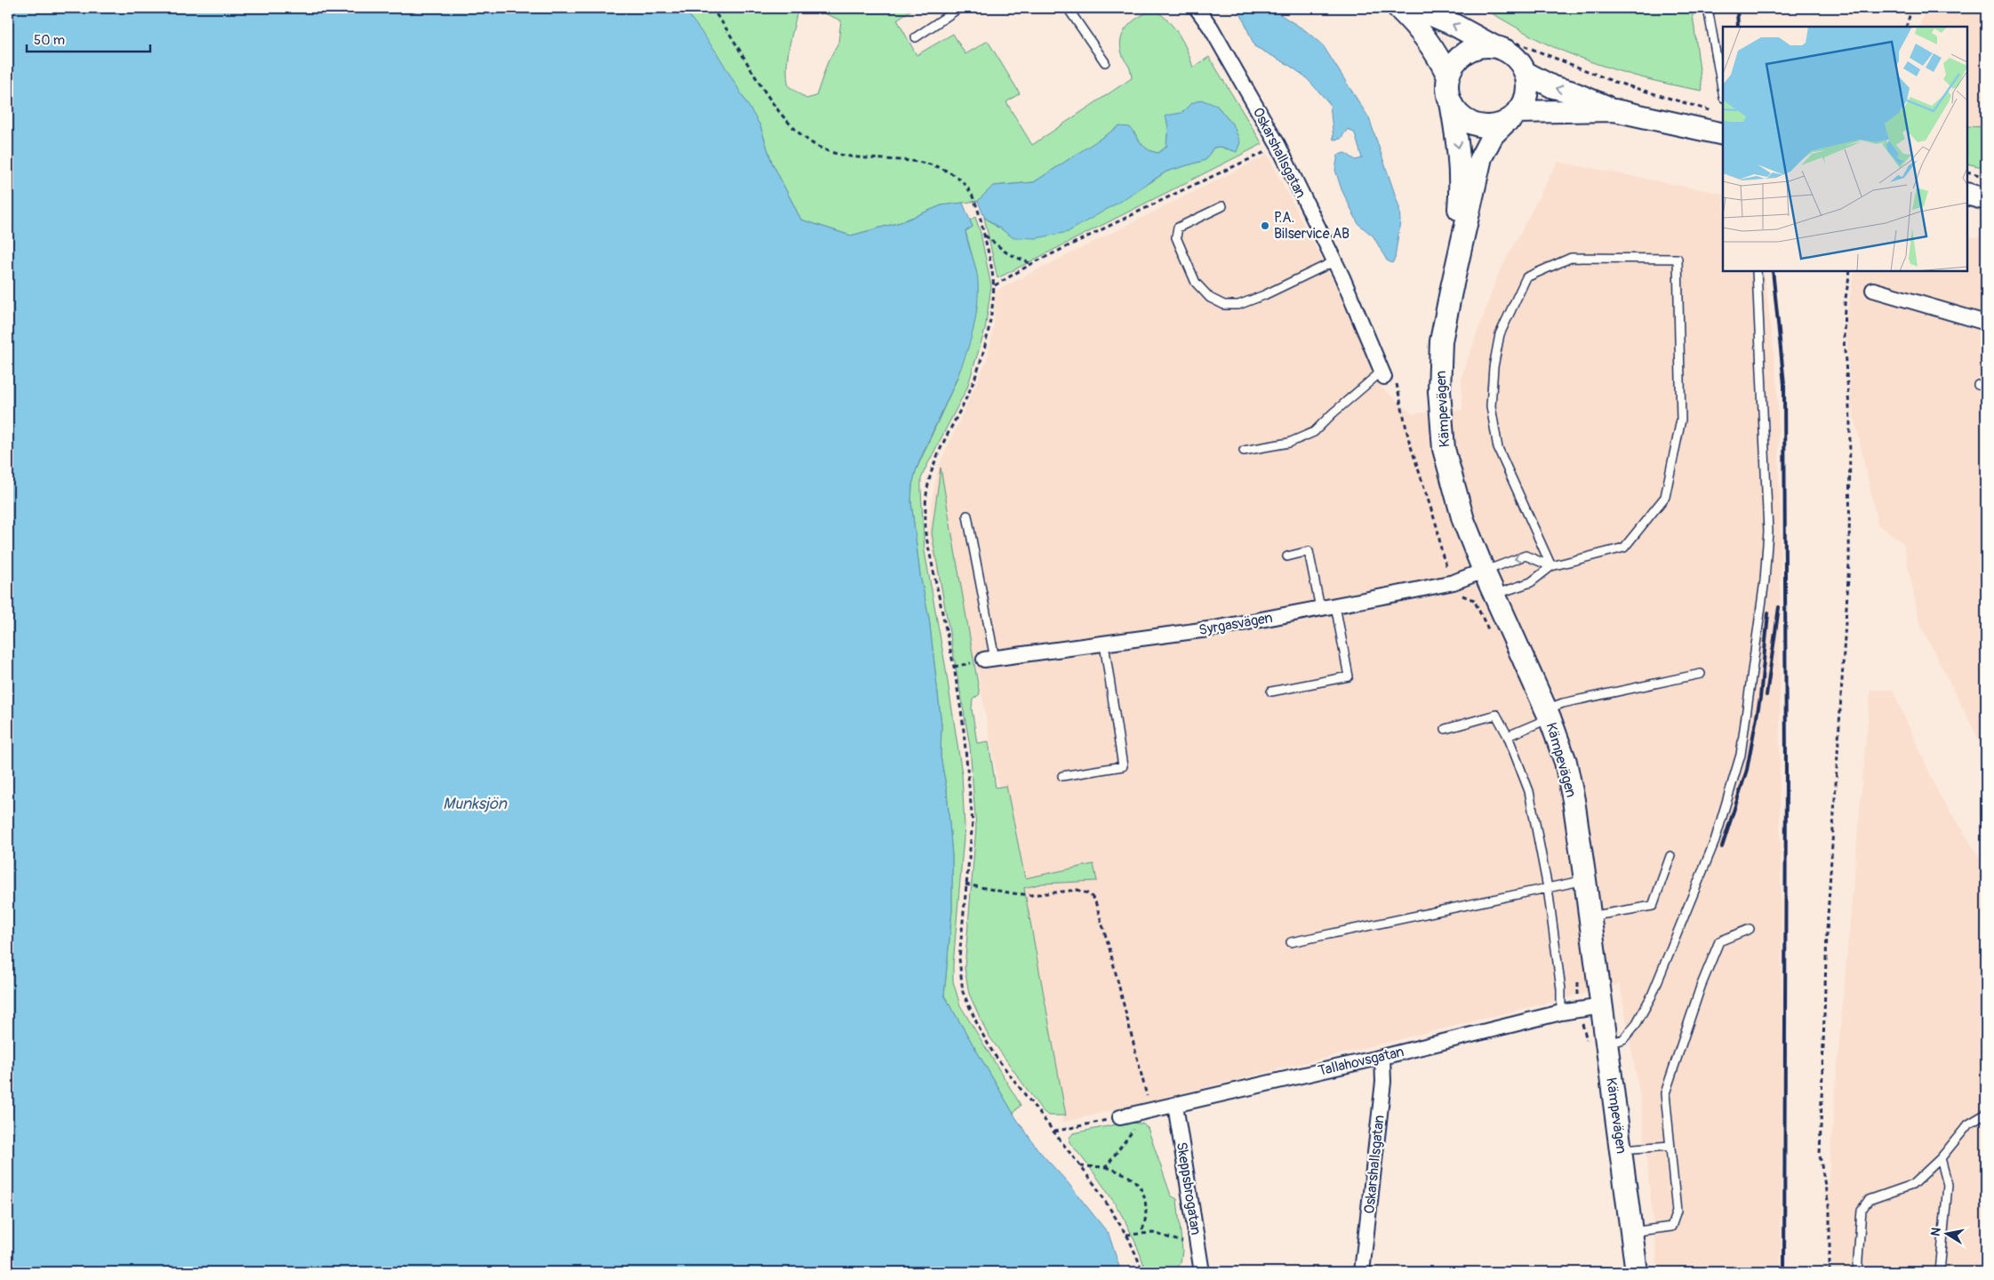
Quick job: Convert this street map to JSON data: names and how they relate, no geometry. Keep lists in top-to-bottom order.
{
  "streets": {
    "main road": ["Kämpevägen"],
    "street": [
      "Oskarshallsgatan",
      "Syrgasvägen",
      "Tallahovsgatan",
      "Skeppsbrogatan"
    ]
  },
  "crossings": [
    ["Oskarshallsgatan", "Tallahovsgatan"],
    ["Kämpevägen", "Syrgasvägen"],
    ["Kämpevägen", "Tallahovsgatan"],
    ["Tallahovsgatan", "Skeppsbrogatan"]
  ],
  "water": ["Munksjön"],
  "places": ["P.A. Bilservice AB"],
  "scale_bar": "50 m",
  "north": "left"
}
